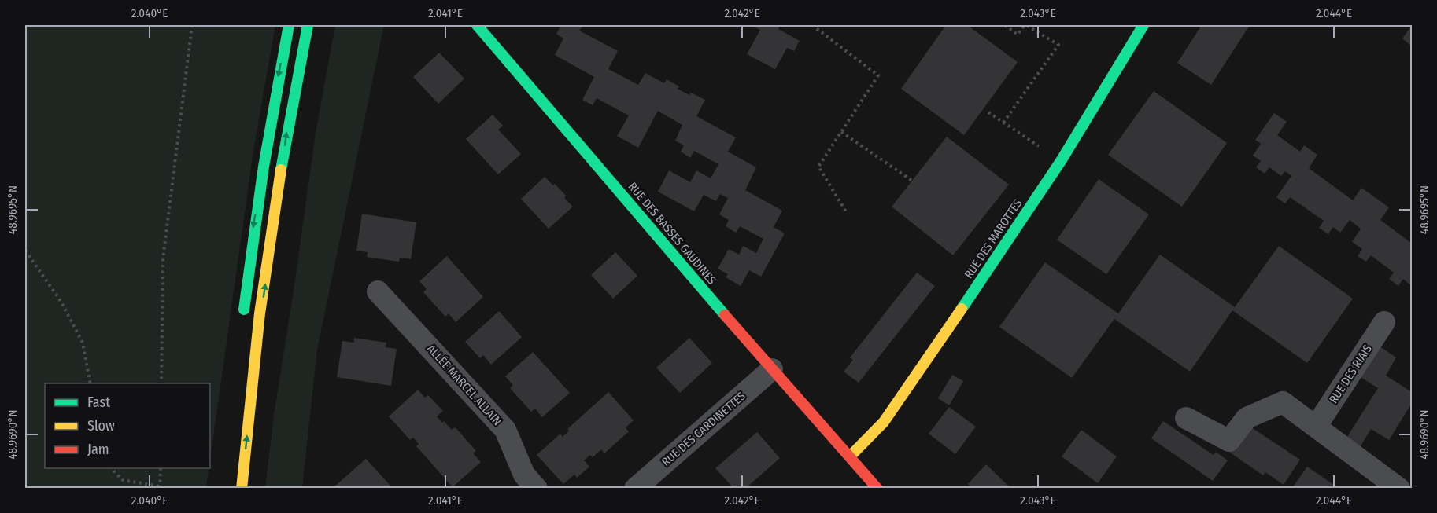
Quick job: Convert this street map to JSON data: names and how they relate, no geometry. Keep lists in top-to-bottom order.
{
  "streets": {
    "street": [
      "RUE DES BASSES GAUDINES",
      "RUE DES MAROTTES",
      "RUE DES RIAIS",
      "ALLÉE MARCEL ALLAIN",
      "RUE DES CARDINETTES"
    ]
  },
  "crossings": [
    ["RUE DES BASSES GAUDINES", "RUE DES MAROTTES"],
    ["RUE DES BASSES GAUDINES", "RUE DES CARDINETTES"]
  ],
  "legend": ["Fast", "Slow", "Jam"],
  "coordinates": [
    "2.040°E",
    "2.041°E",
    "2.042°E",
    "2.043°E",
    "2.044°E",
    "48.9695°N",
    "48.9690°N"
  ]
}
